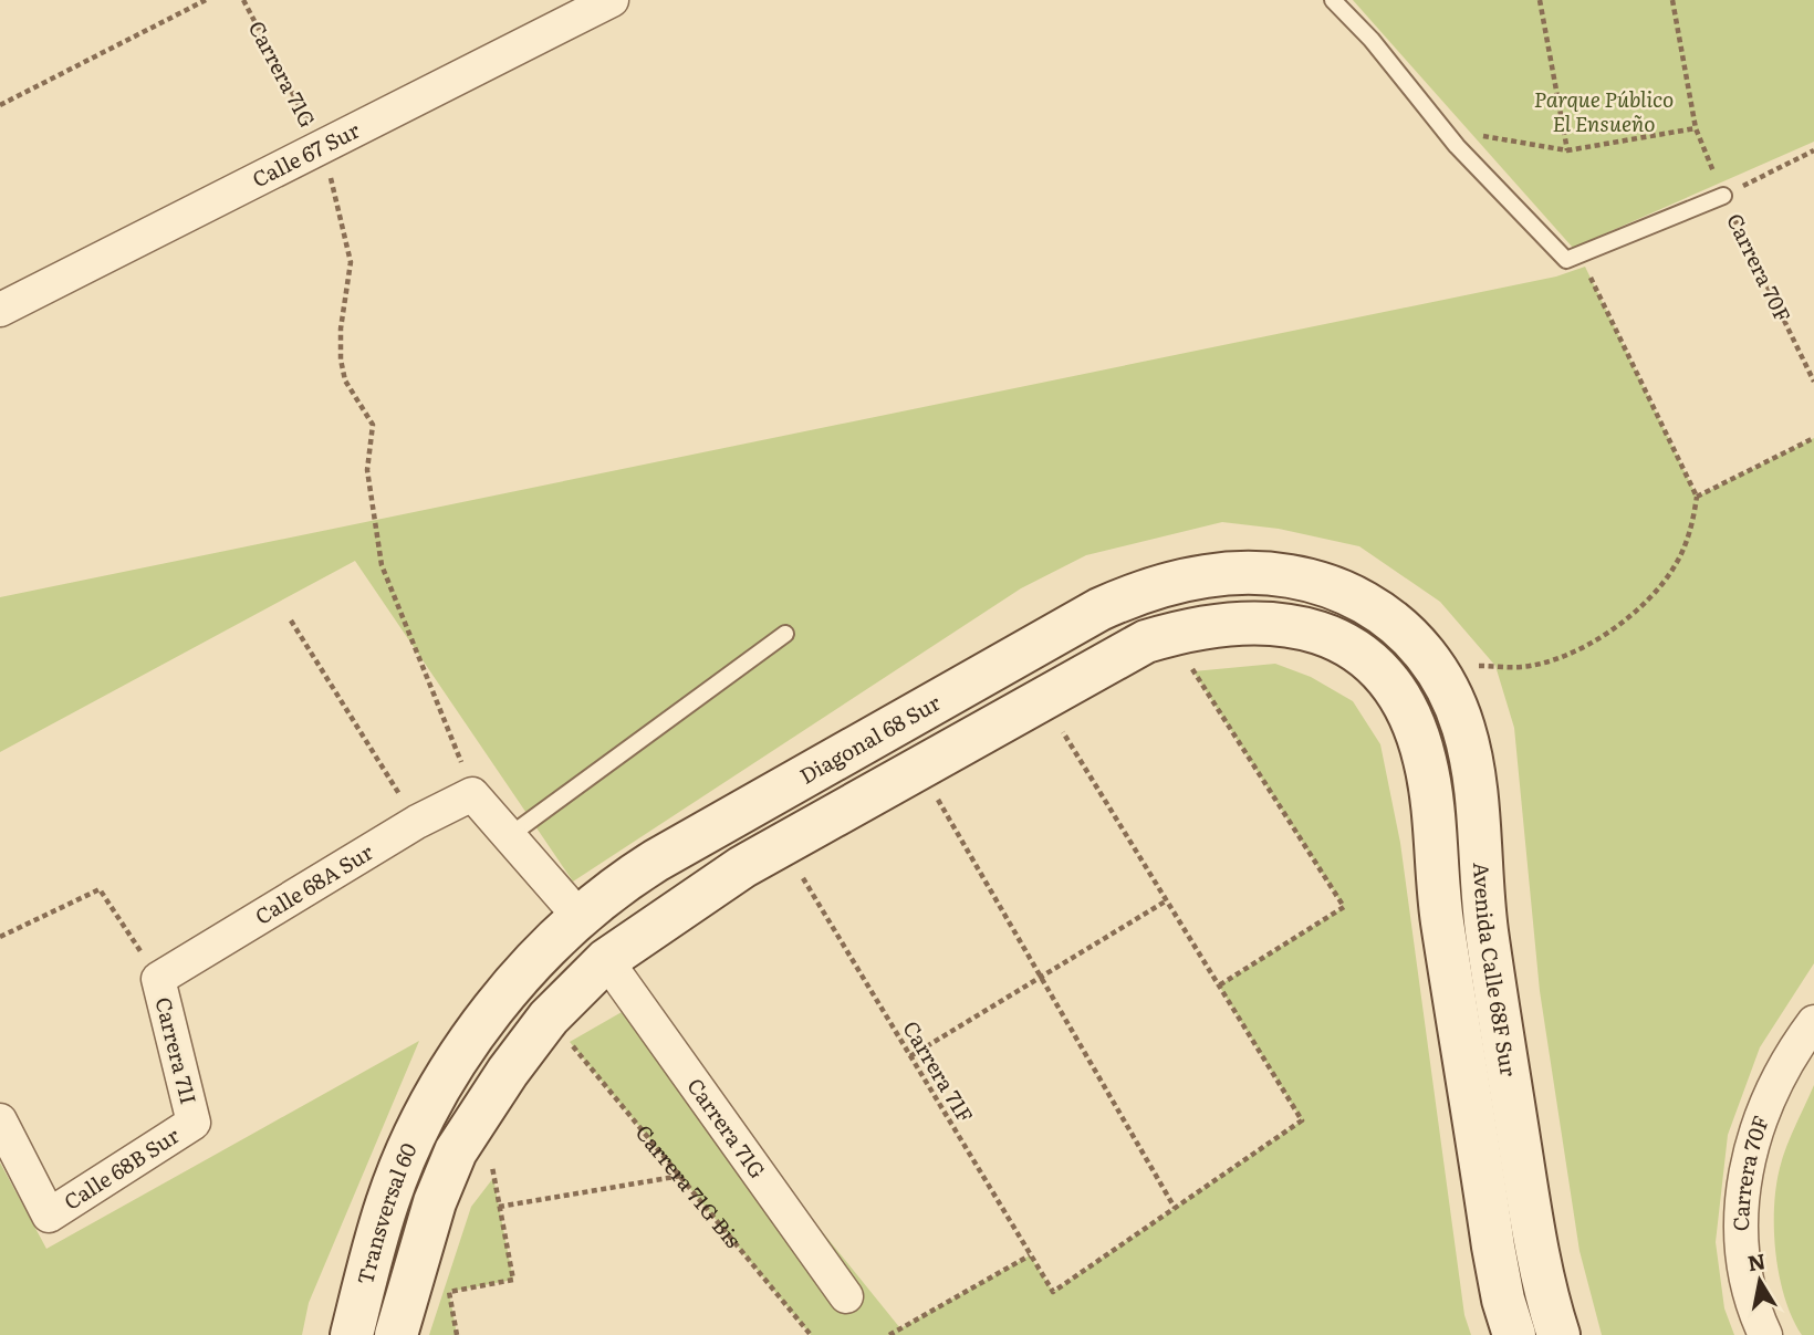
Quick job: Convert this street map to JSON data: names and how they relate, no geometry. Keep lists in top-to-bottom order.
{
  "streets": {
    "street": [
      "Carrera 71G",
      "Calle 67 Sur",
      "Carrera 70F",
      "Diagonal 68 Sur",
      "Calle 68A Sur",
      "Avenida Calle 68F Sur",
      "Carrera 71I",
      "Calle 68B Sur",
      "Transversal 60"
    ],
    "path": ["Carrera 71F", "Carrera 71G Bis"]
  },
  "crossings": [
    ["Carrera 71G", "Calle 67 Sur"],
    ["Carrera 71G", "Calle 68A Sur"],
    ["Carrera 71G", "Avenida Calle 68F Sur"],
    ["Carrera 71G", "Transversal 60"],
    ["Diagonal 68 Sur", "Avenida Calle 68F Sur"],
    ["Diagonal 68 Sur", "Transversal 60"],
    ["Calle 68A Sur", "Carrera 71I"],
    ["Avenida Calle 68F Sur", "Transversal 60"],
    ["Carrera 71I", "Calle 68B Sur"]
  ],
  "parks": ["Parque Público El Ensueño"],
  "north": "top"
}
